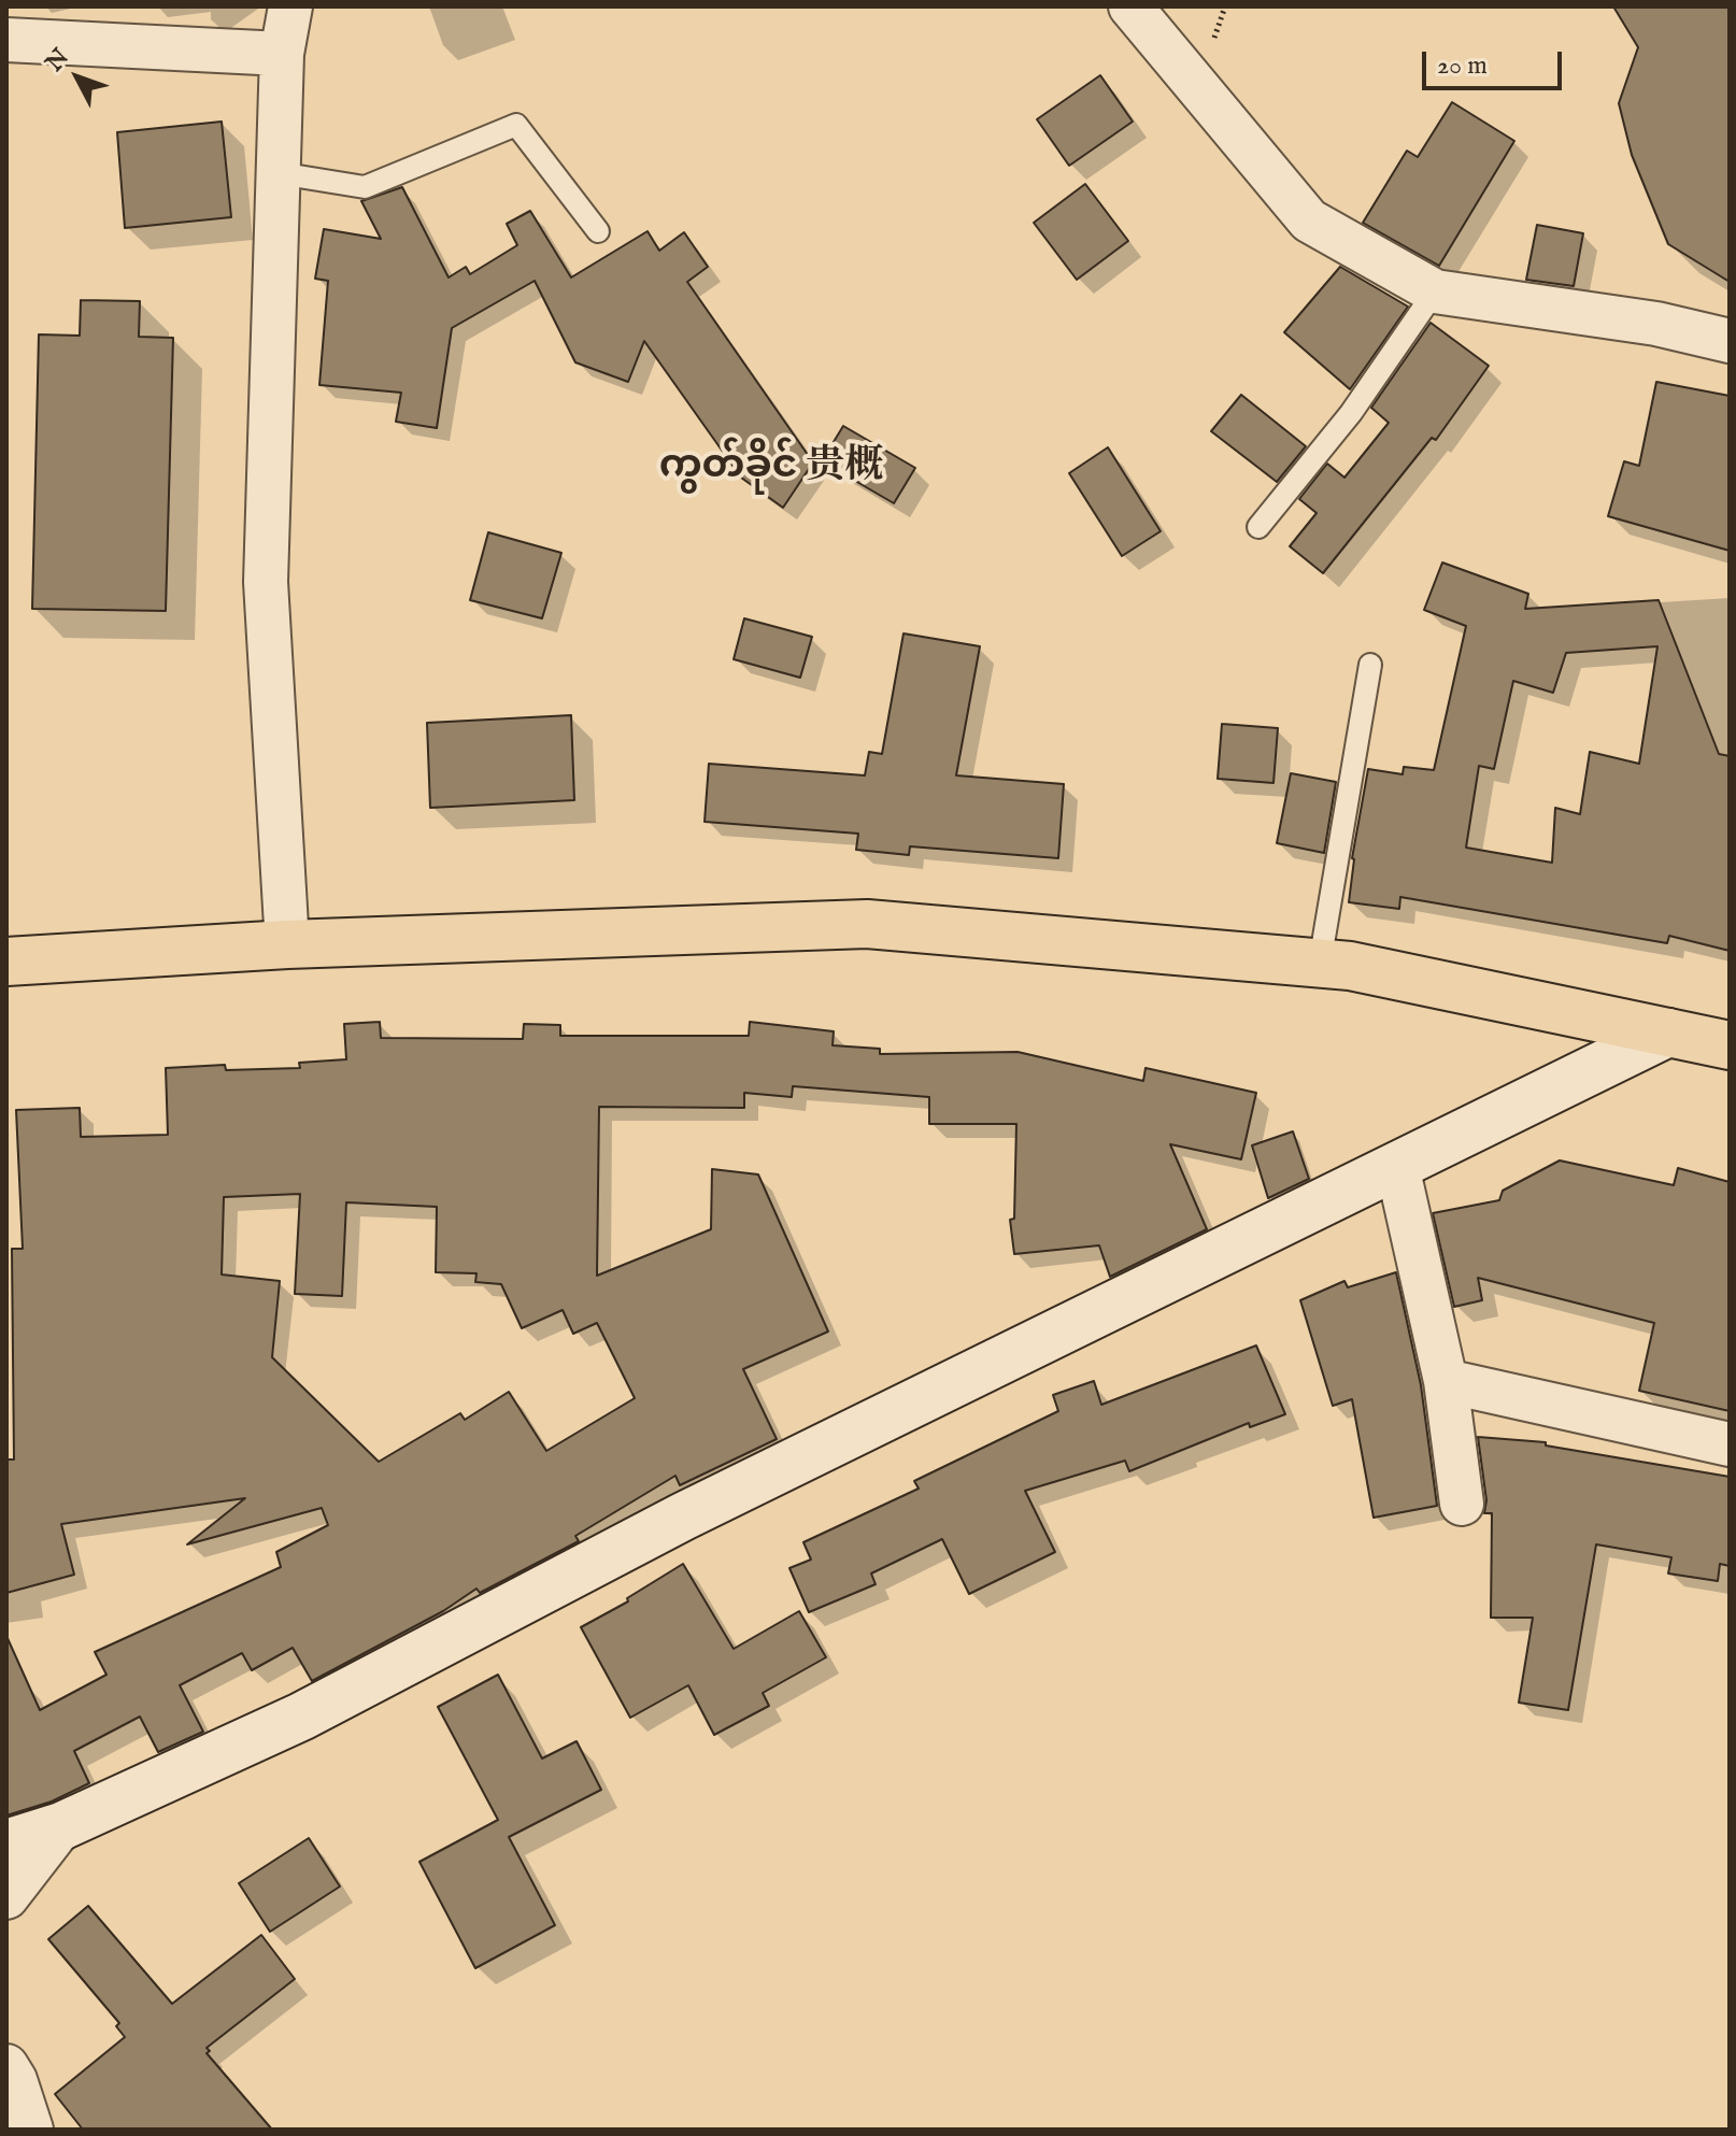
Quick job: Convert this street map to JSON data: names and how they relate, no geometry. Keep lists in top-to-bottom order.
{
  "districts": ["ကွတ်ခိုင် 贵概"],
  "scale_bar": "20 m",
  "north": "top left"
}
